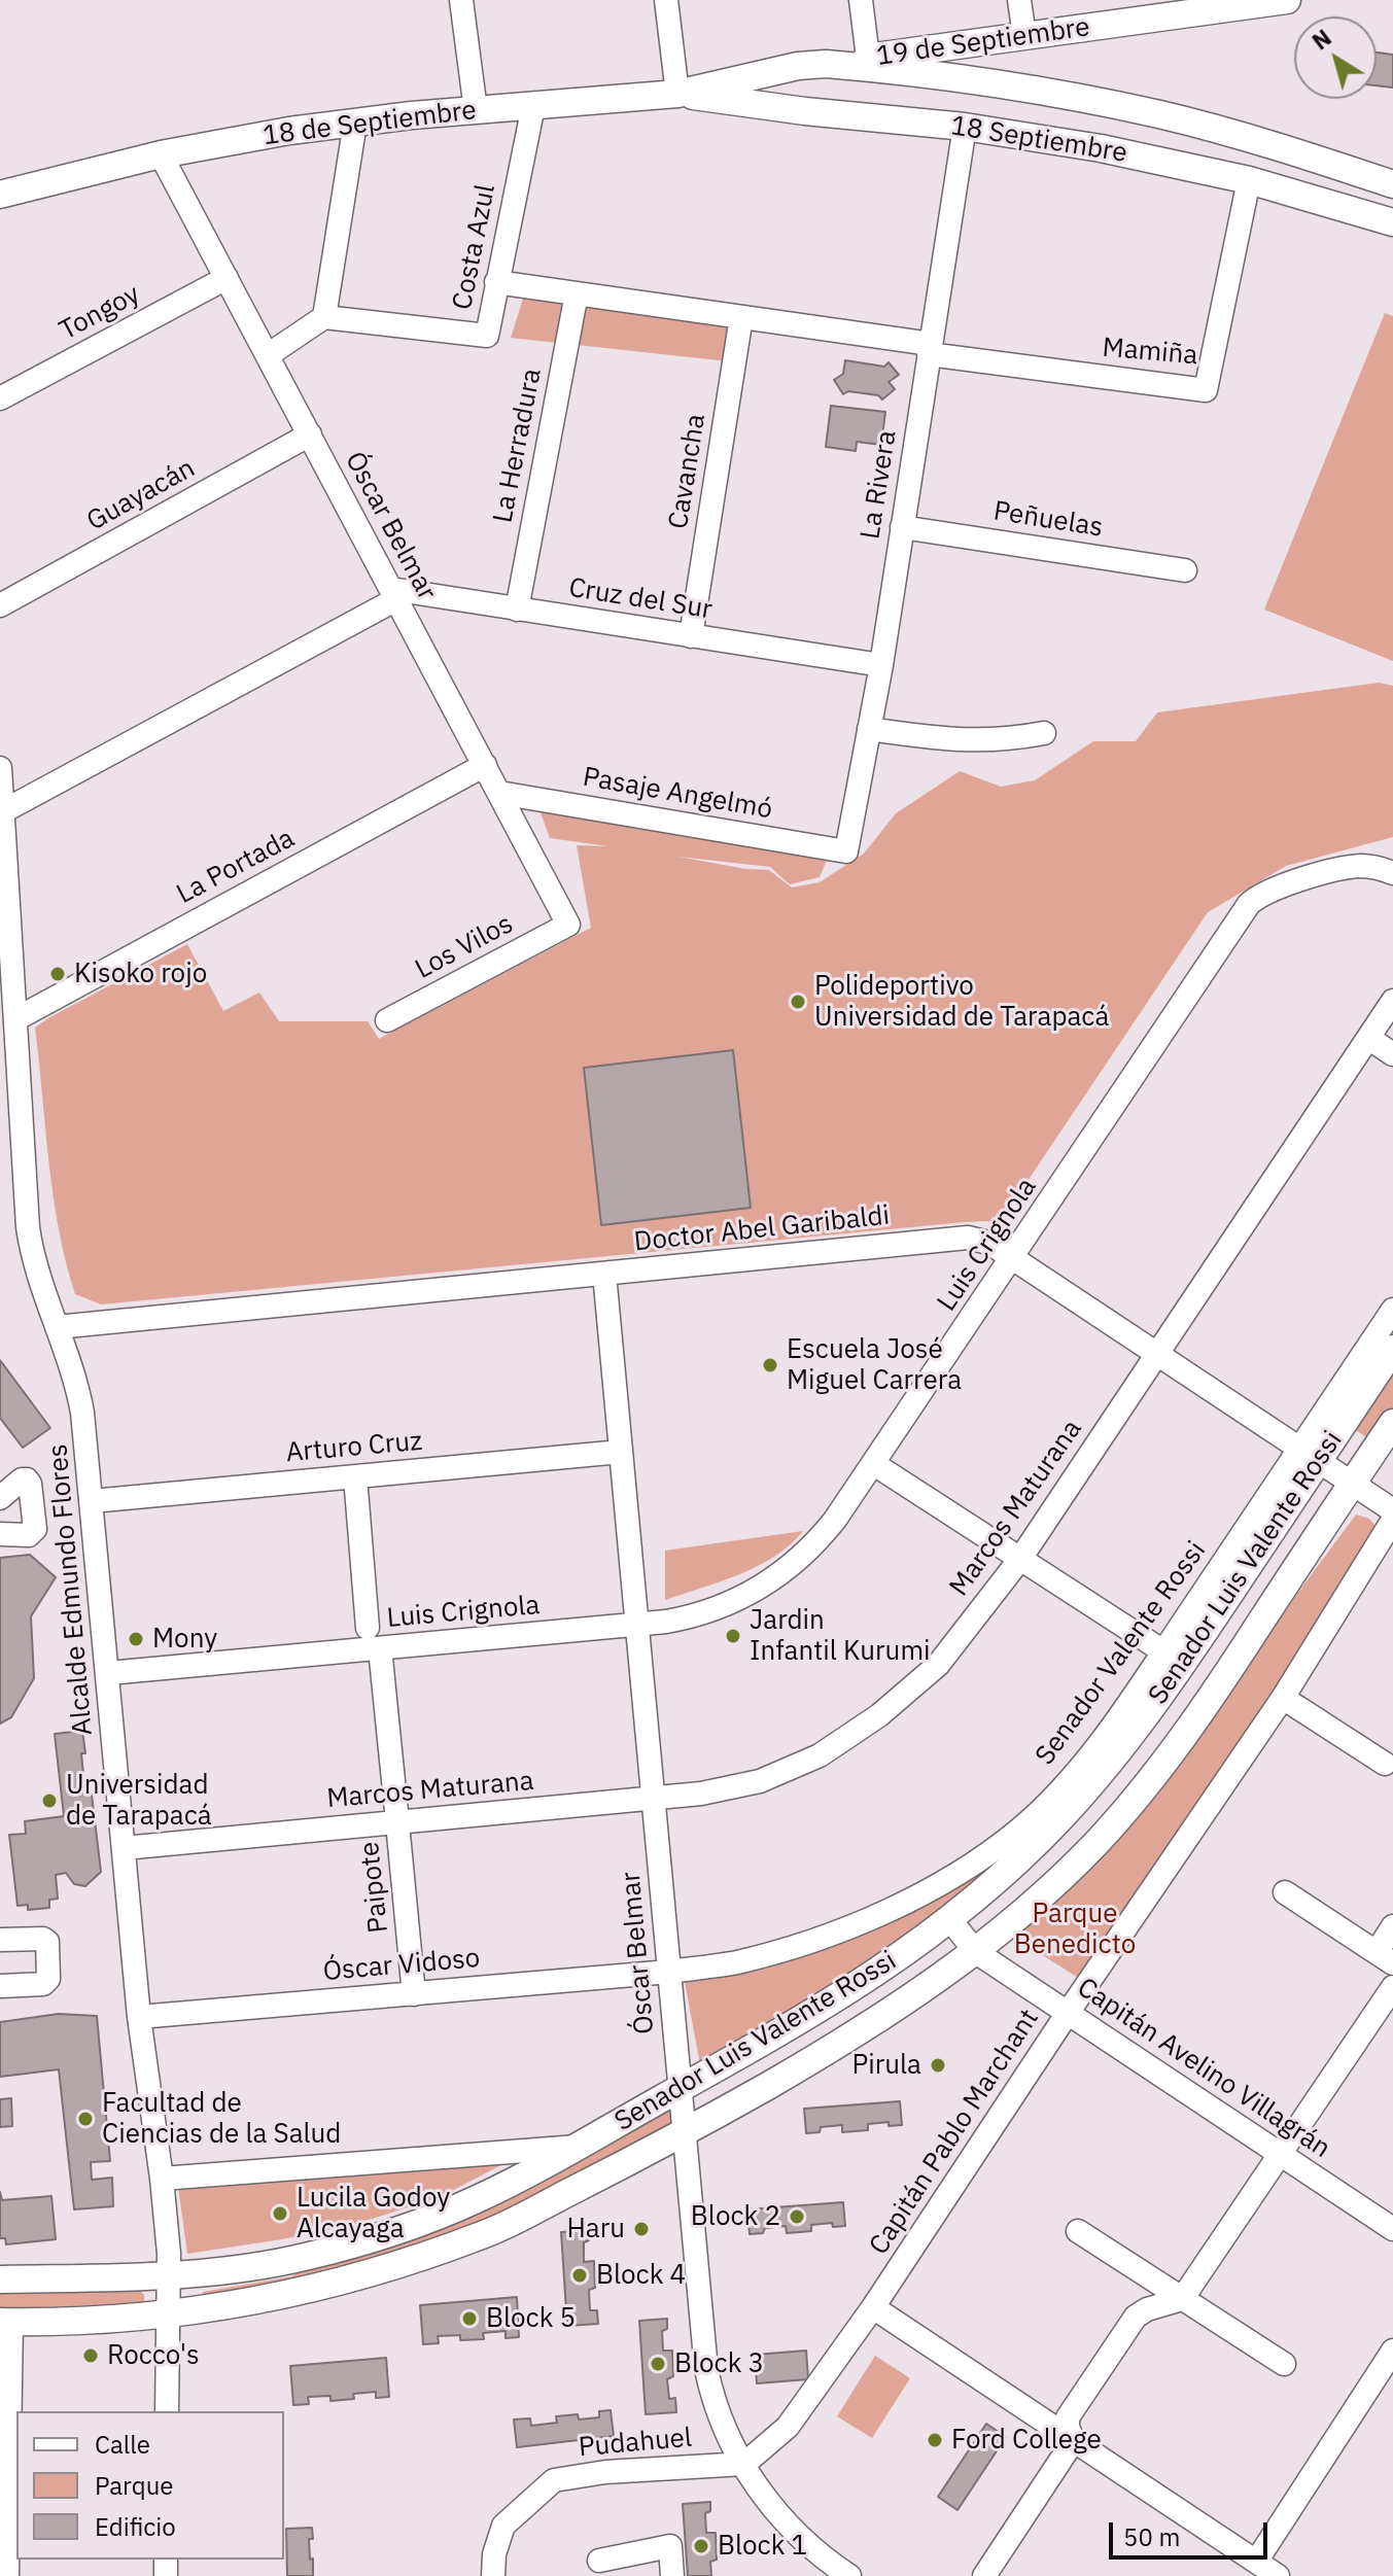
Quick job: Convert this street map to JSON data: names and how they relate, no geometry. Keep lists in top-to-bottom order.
{
  "streets": {
    "main road": [
      "19 de Septiembre",
      "18 de Septiembre",
      "18 Septiembre",
      "Senador Luis Valente Rossi"
    ],
    "street": [
      "Costa Azul",
      "Tongoy",
      "Mamiña",
      "La Herradura",
      "Cavancha",
      "La Rivera",
      "Guayacán",
      "Peñuelas",
      "Óscar Belmar",
      "Cruz del Sur",
      "Pasaje Angelmó",
      "La Portada",
      "Los Vilos",
      "Doctor Abel Garibaldi",
      "Luis Crignola",
      "Arturo Cruz",
      "Marcos Maturana",
      "Alcalde Edmundo Flores",
      "Senador Valente Rossi",
      "Paipote",
      "Óscar Vidoso",
      "Capitán Avelino Villagrán",
      "Capitán Pablo Marchant",
      "Pudahuel"
    ]
  },
  "crossings": [
    ["19 de Septiembre", "18 Septiembre"],
    ["18 de Septiembre", "18 Septiembre"],
    ["18 de Septiembre", "Costa Azul"],
    ["18 de Septiembre", "Óscar Belmar"],
    ["18 Septiembre", "Mamiña"],
    ["18 Septiembre", "La Rivera"],
    ["Costa Azul", "Mamiña"],
    ["Tongoy", "Óscar Belmar"],
    ["Mamiña", "La Herradura"],
    ["Mamiña", "Cavancha"],
    ["Mamiña", "La Rivera"],
    ["La Herradura", "Cruz del Sur"],
    ["Cavancha", "Cruz del Sur"],
    ["La Rivera", "Peñuelas"],
    ["La Rivera", "Cruz del Sur"],
    ["La Rivera", "Pasaje Angelmó"],
    ["Guayacán", "Óscar Belmar"],
    ["Óscar Belmar", "Cruz del Sur"],
    ["Óscar Belmar", "Pasaje Angelmó"],
    ["Óscar Belmar", "La Portada"],
    ["Óscar Belmar", "Los Vilos"],
    ["Óscar Belmar", "Doctor Abel Garibaldi"],
    ["Óscar Belmar", "Luis Crignola"],
    ["Óscar Belmar", "Arturo Cruz"],
    ["Óscar Belmar", "Marcos Maturana"],
    ["Óscar Belmar", "Senador Luis Valente Rossi"],
    ["Óscar Belmar", "Senador Valente Rossi"],
    ["Óscar Belmar", "Óscar Vidoso"],
    ["Óscar Belmar", "Capitán Pablo Marchant"],
    ["Óscar Belmar", "Pudahuel"],
    ["La Portada", "Alcalde Edmundo Flores"],
    ["Doctor Abel Garibaldi", "Luis Crignola"],
    ["Doctor Abel Garibaldi", "Marcos Maturana"],
    ["Doctor Abel Garibaldi", "Senador Luis Valente Rossi"],
    ["Doctor Abel Garibaldi", "Alcalde Edmundo Flores"],
    ["Doctor Abel Garibaldi", "Senador Valente Rossi"],
    ["Luis Crignola", "Alcalde Edmundo Flores"],
    ["Luis Crignola", "Paipote"],
    ["Arturo Cruz", "Alcalde Edmundo Flores"],
    ["Marcos Maturana", "Alcalde Edmundo Flores"],
    ["Marcos Maturana", "Paipote"],
    ["Senador Luis Valente Rossi", "Alcalde Edmundo Flores"],
    ["Senador Luis Valente Rossi", "Senador Valente Rossi"],
    ["Senador Luis Valente Rossi", "Capitán Avelino Villagrán"],
    ["Alcalde Edmundo Flores", "Óscar Vidoso"],
    ["Senador Valente Rossi", "Óscar Vidoso"],
    ["Paipote", "Óscar Vidoso"],
    ["Capitán Avelino Villagrán", "Capitán Pablo Marchant"],
    ["Capitán Pablo Marchant", "Pudahuel"]
  ],
  "parks": ["Parque Benedicto"],
  "places": [
    "Kisoko rojo",
    "Polideportivo Universidad de Tarapacá",
    "Escuela José Miguel Carrera",
    "Jardin Infantil Kurumi",
    "Mony",
    "Universidad de Tarapacá",
    "Pirula",
    "Facultad de Ciencias de la Salud",
    "Lucila Godoy Alcayaga",
    "Block 2",
    "Haru",
    "Block 4",
    "Block 5",
    "Rocco's",
    "Block 3",
    "Ford College",
    "Block 1"
  ],
  "legend": ["Calle", "Parque", "Edificio"],
  "scale_bar": "50 m",
  "north": "top left"
}
